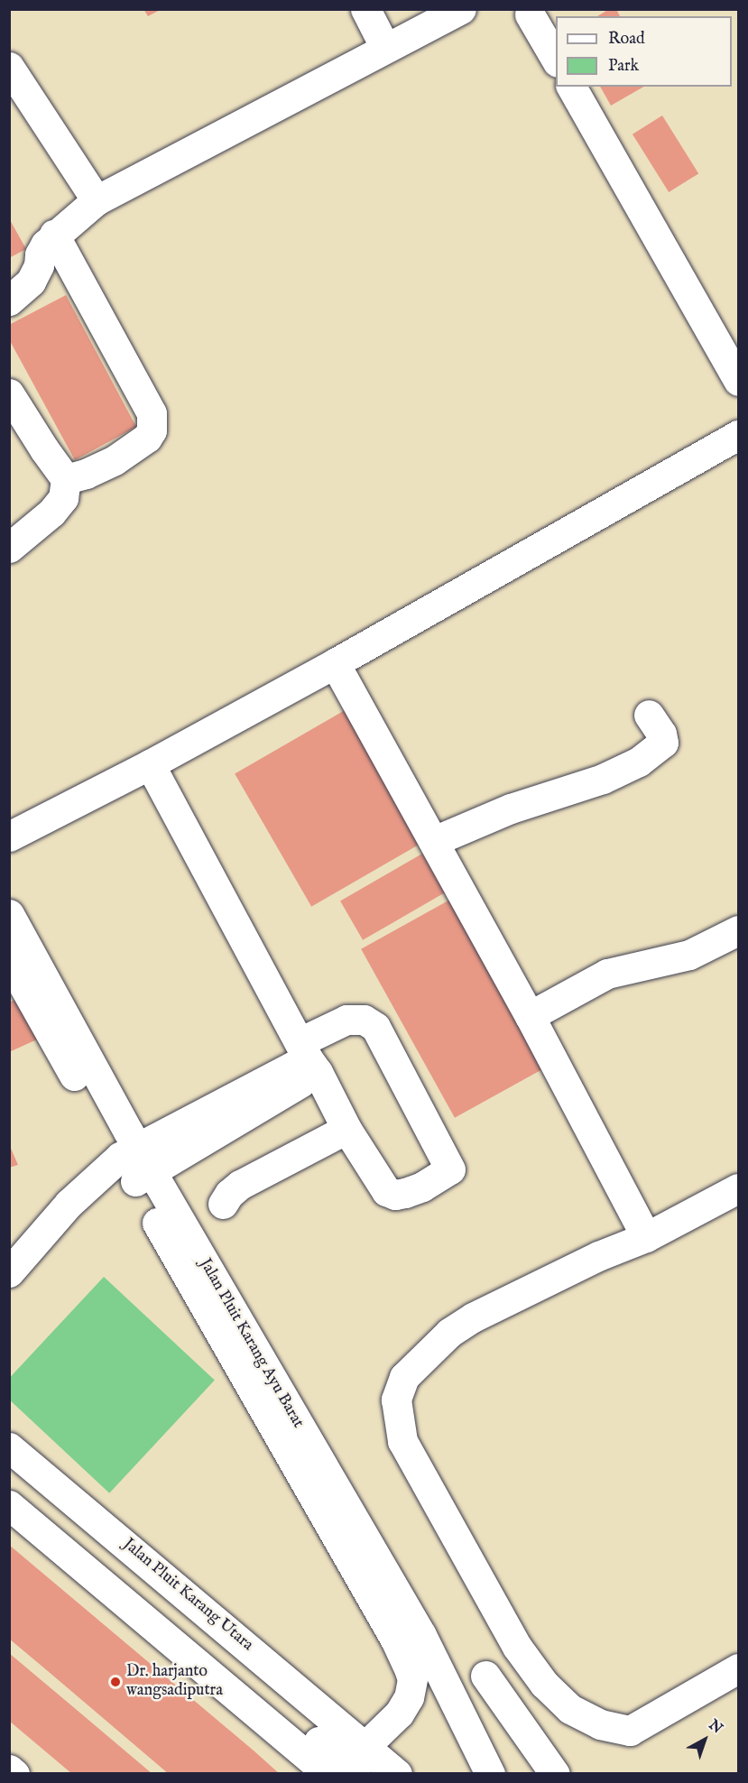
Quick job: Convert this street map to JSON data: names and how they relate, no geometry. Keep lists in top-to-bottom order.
{
  "streets": {
    "street": ["Jalan Pluit Karang Ayu Barat", "Jalan Pluit Karang Utara"]
  },
  "crossings": [
    ["Jalan Pluit Karang Ayu Barat", "Jalan Pluit Karang Utara"]
  ],
  "places": ["Dr. harjanto wangsadiputra"],
  "legend": ["Road", "Park"],
  "north": "top right"
}
